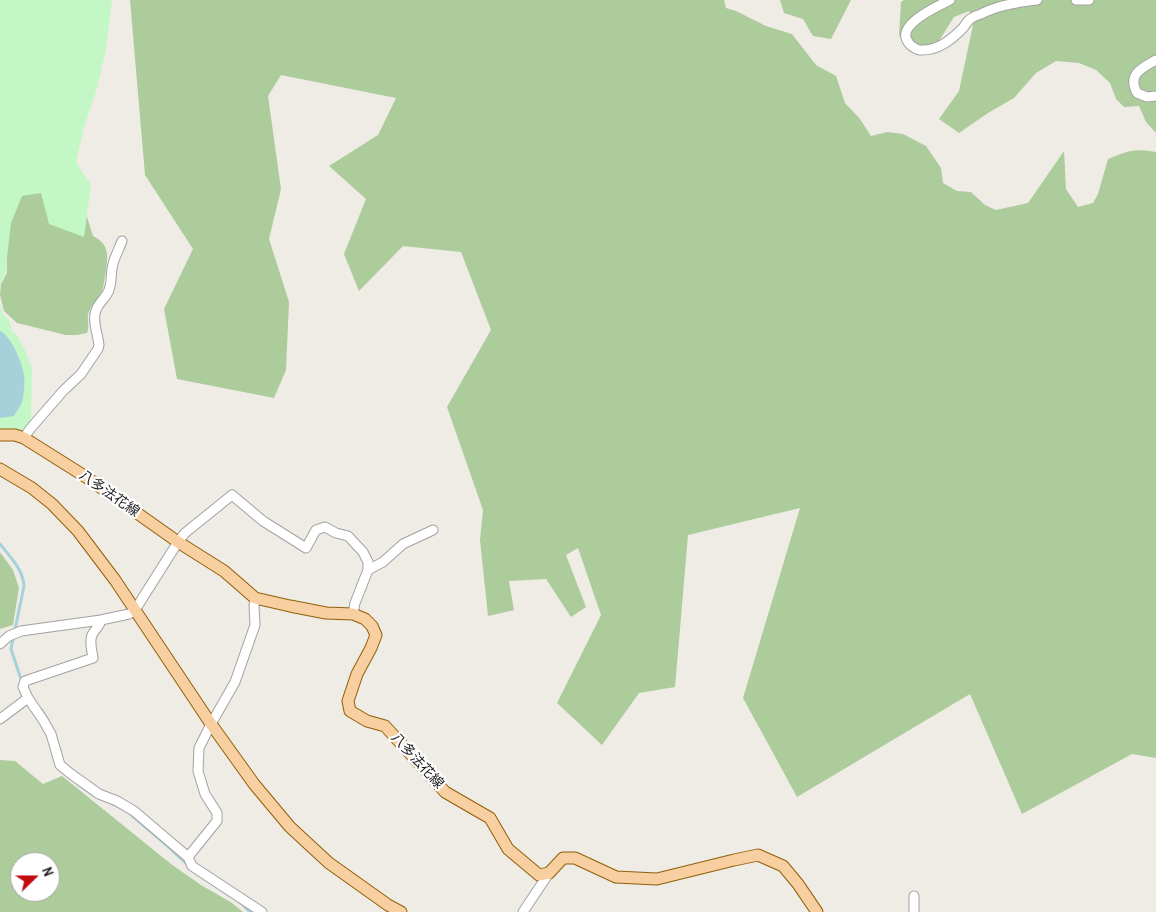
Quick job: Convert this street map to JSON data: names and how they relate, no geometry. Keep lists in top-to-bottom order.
{
  "streets": {
    "main road": ["八多法花線"]
  },
  "north": "right"
}
